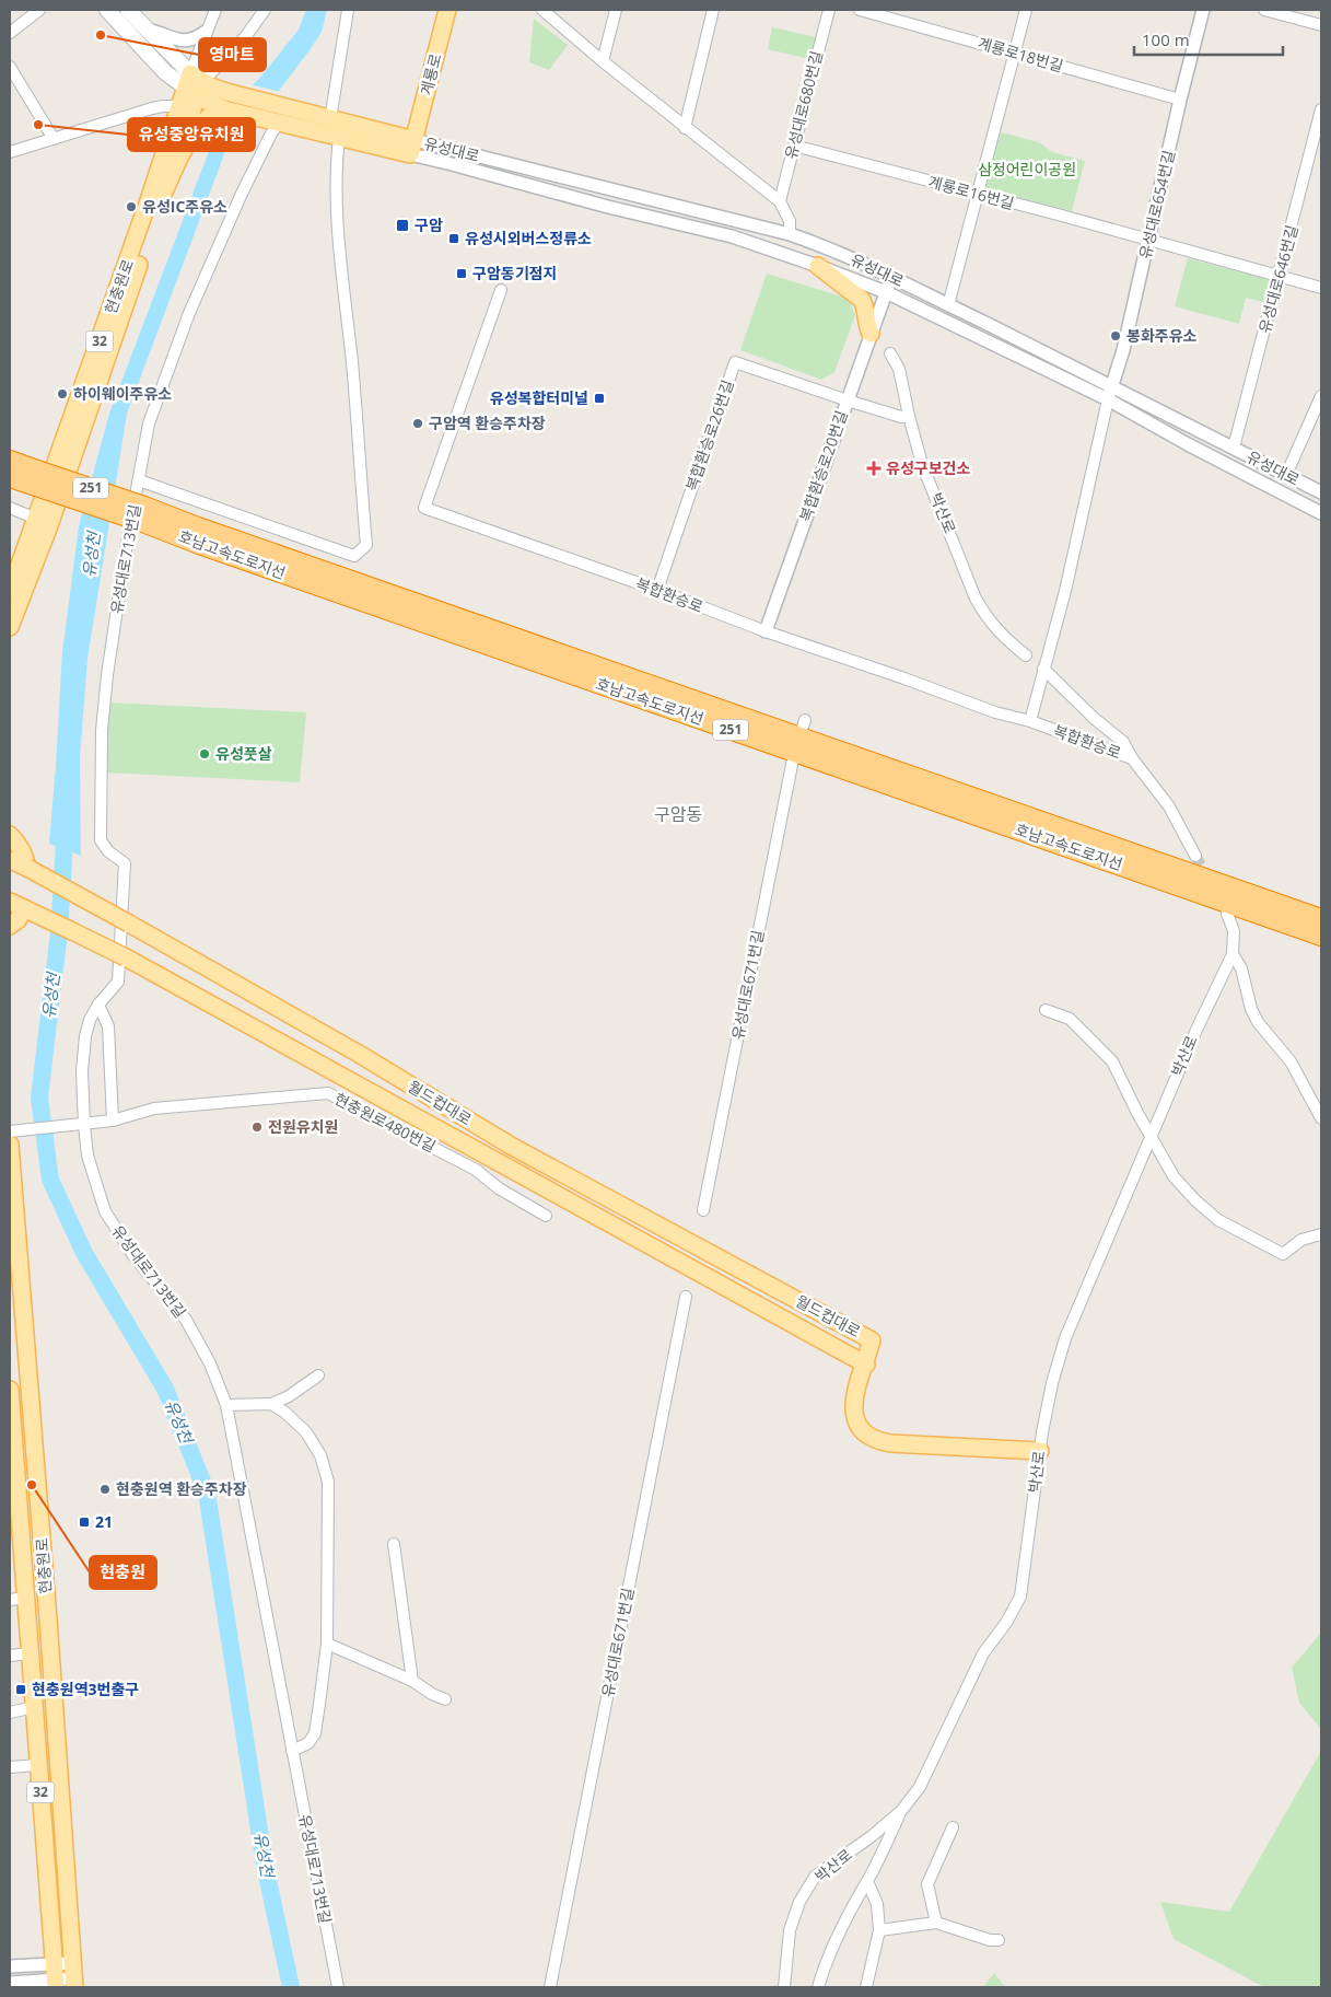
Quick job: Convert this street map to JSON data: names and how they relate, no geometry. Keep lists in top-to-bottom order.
{
  "streets": {
    "highway": ["251", "호남고속도로지선"],
    "main road": [
      "계룡로",
      "유성대로",
      "현충원로",
      "32",
      "월드컵대로"
    ],
    "street": [
      "계룡로18번길",
      "유성대로680번길",
      "계룡로16번길",
      "유성대로654번길",
      "유성대로646번길",
      "복합환승로26번길",
      "복합환승로20번길",
      "박산로",
      "유성대로713번길",
      "복합환승로",
      "유성대로671번길",
      "현충원로480번길"
    ]
  },
  "crossings": [
    ["계룡로18번길", "유성대로654번길"],
    ["계룡로", "유성대로"],
    ["유성대로680번길", "계룡로16번길"],
    ["유성대로", "유성대로654번길"],
    ["유성대로", "유성대로646번길"],
    ["유성대로", "현충원로"],
    ["유성대로", "복합환승로20번길"],
    ["유성대로", "유성대로713번길"],
    ["계룡로16번길", "유성대로654번길"],
    ["계룡로16번길", "유성대로646번길"],
    ["복합환승로26번길", "복합환승로20번길"],
    ["복합환승로26번길", "복합환승로"],
    ["복합환승로20번길", "복합환승로"],
    ["유성대로713번길", "현충원로480번길"]
  ],
  "districts": ["구암동"],
  "water": ["유성천"],
  "parks": ["삼정어린이공원"],
  "places": {
    "other": [
      "영마트",
      "유성중앙유치원",
      "유성IC주유소",
      "봉화주유소",
      "하이웨이주유소",
      "구암역 환승주차장",
      "유성풋살",
      "전원유치원",
      "현충원",
      "현충원역 환승주차장"
    ],
    "transit": [
      "구암",
      "유성시외버스정류소",
      "구암동기점지",
      "유성복합터미널",
      "21",
      "현충원역3번출구"
    ],
    "health": ["유성구보건소"]
  },
  "scale_bar": "100 m"
}
